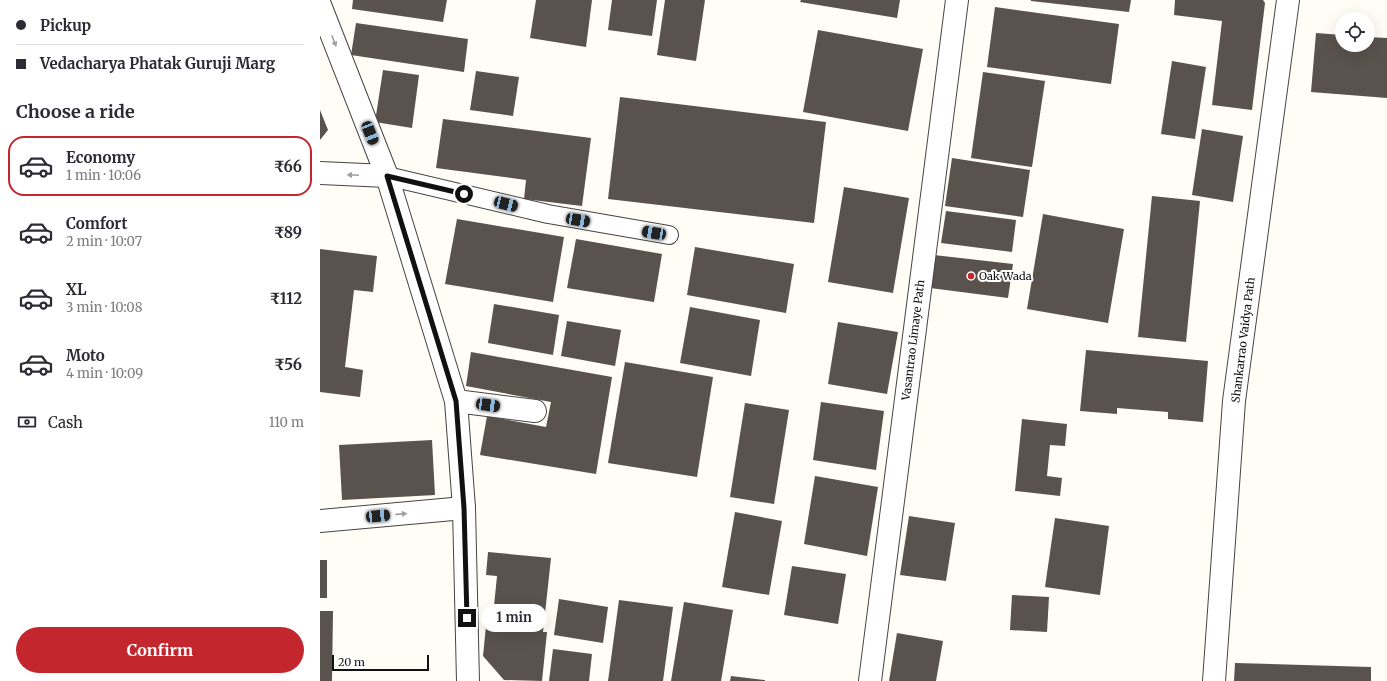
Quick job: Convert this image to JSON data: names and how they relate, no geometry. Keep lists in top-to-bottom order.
{
  "streets": {
    "street": ["Vasantrao Limaye Path", "Shankarrao Vaidya Path"]
  },
  "places": ["Oak Wada"],
  "scale_bar": "20 m",
  "page": {
    "banner": ["Pickup", "Vedacharya Phatak Guruji Marg"],
    "heading": "Choose a ride",
    "list": [
      {
        "name": "Economy",
        "note": "1 min · 10:06",
        "value": "₹66"
      },
      {
        "name": "Comfort",
        "note": "2 min · 10:07",
        "value": "₹89"
      },
      {
        "name": "XL",
        "note": "3 min · 10:08",
        "value": "₹112"
      },
      {
        "name": "Moto",
        "note": "4 min · 10:09",
        "value": "₹56"
      }
    ],
    "pay": ["Cash", "110 m"],
    "bubble": "1 min",
    "buttons": "Confirm",
    "scale": "20 m"
  }
}
